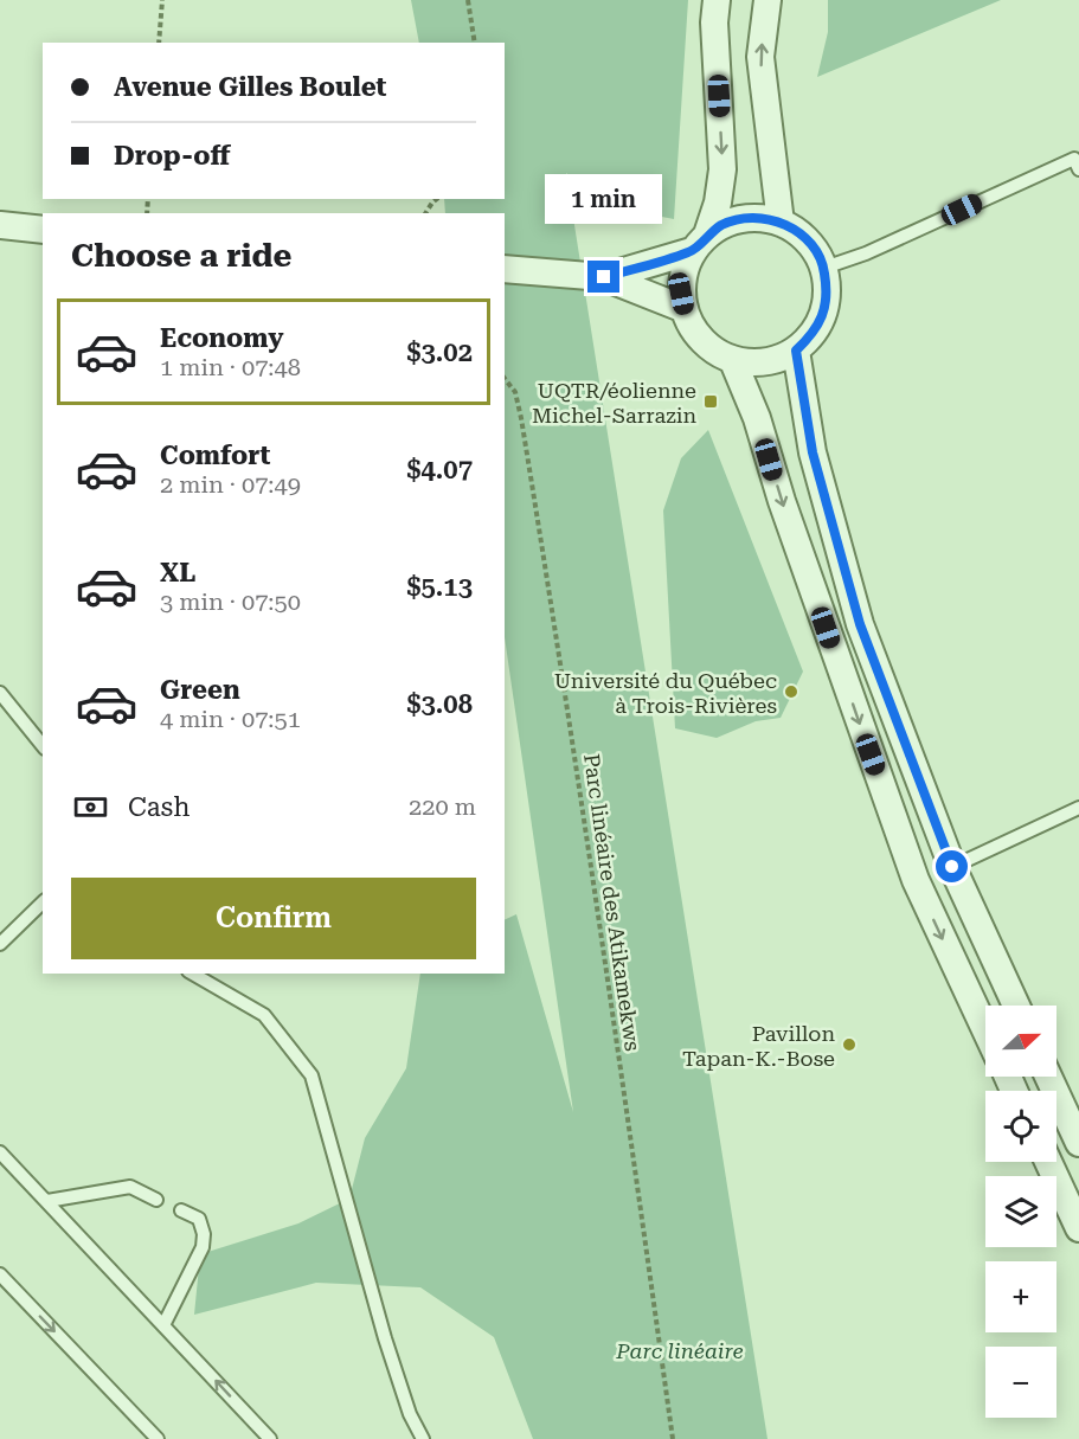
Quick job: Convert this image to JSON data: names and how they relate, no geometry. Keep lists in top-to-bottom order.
{
  "streets": {
    "path": ["Parc linéaire des Atikamekws"]
  },
  "parks": ["Parc linéaire"],
  "places": {
    "transit": ["UQTR/éolienne Michel-Sarrazin"],
    "other": ["Université du Québec à Trois-Rivières", "Pavillon Tapan-K.-Bose"]
  },
  "north": "right",
  "page": {
    "banner": ["Avenue Gilles Boulet", "Drop-off"],
    "bubble": "1 min",
    "heading": "Choose a ride",
    "list": [
      {
        "name": "Economy",
        "note": "1 min · 07:48",
        "value": "$3.02"
      },
      {
        "name": "Comfort",
        "note": "2 min · 07:49",
        "value": "$4.07"
      },
      {
        "name": "XL",
        "note": "3 min · 07:50",
        "value": "$5.13"
      },
      {
        "name": "Green",
        "note": "4 min · 07:51",
        "value": "$3.08"
      }
    ],
    "pay": ["Cash", "220 m"],
    "buttons": "Confirm",
    "map_buttons": ["+", "−"]
  }
}
